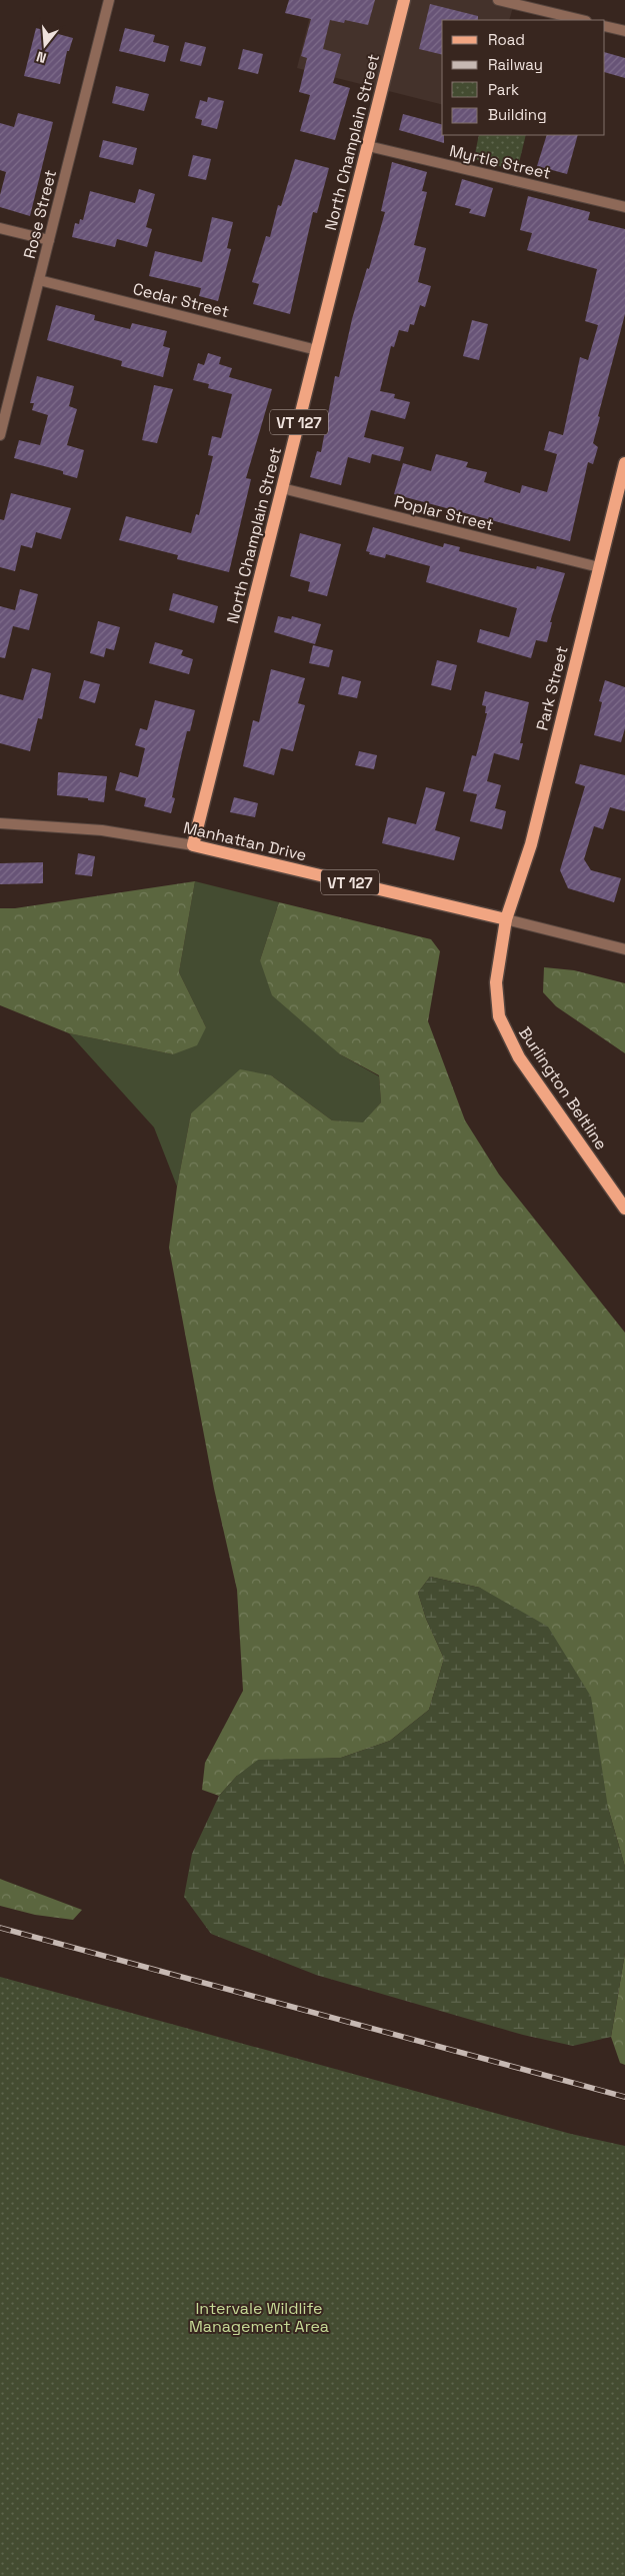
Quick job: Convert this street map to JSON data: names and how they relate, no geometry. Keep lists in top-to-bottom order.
{
  "streets": {
    "main road": [
      "North Champlain Street",
      "VT 127",
      "Park Street",
      "Manhattan Drive",
      "Burlington Beltline"
    ],
    "street": [
      "Myrtle Street",
      "Rose Street",
      "Cedar Street",
      "Poplar Street"
    ]
  },
  "crossings": [
    ["North Champlain Street", "Myrtle Street"],
    ["North Champlain Street", "Cedar Street"],
    ["North Champlain Street", "Poplar Street"],
    ["North Champlain Street", "Manhattan Drive"],
    ["Rose Street", "Cedar Street"],
    ["Poplar Street", "Park Street"],
    ["Park Street", "Manhattan Drive"],
    ["Park Street", "Burlington Beltline"],
    ["Manhattan Drive", "Burlington Beltline"]
  ],
  "parks": ["Intervale Wildlife Management Area"],
  "legend": [
    "Road",
    "Railway",
    "Park",
    "Building"
  ],
  "north": "bottom"
}
